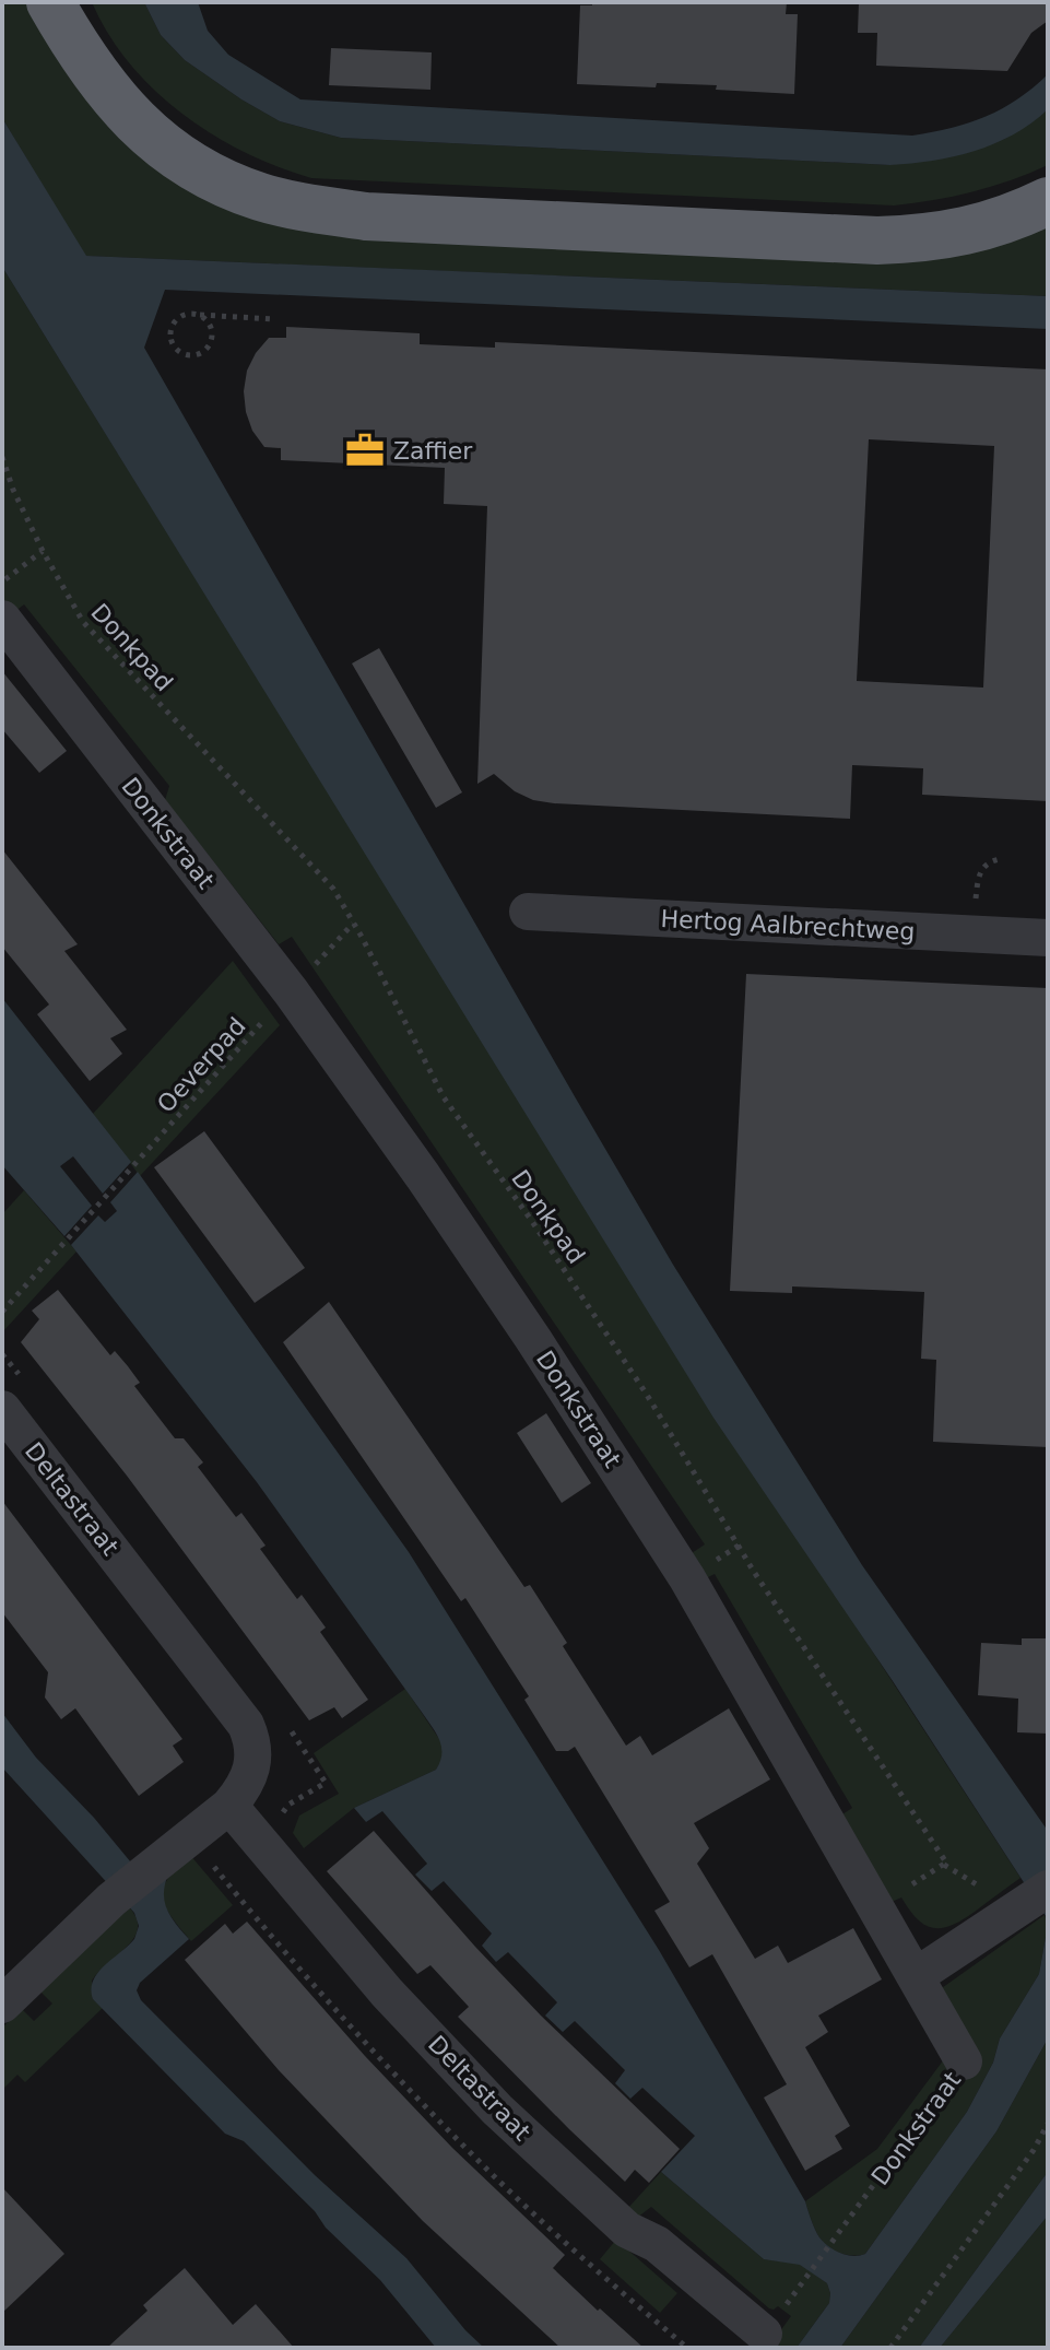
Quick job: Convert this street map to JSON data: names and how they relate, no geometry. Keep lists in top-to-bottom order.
{
  "streets": {
    "street": ["Donkstraat", "Hertog Aalbrechtweg", "Deltastraat"],
    "path": ["Donkpad", "Oeverpad"]
  },
  "crossings": [
    ["Donkpad", "Oeverpad"],
    ["Donkstraat", "Oeverpad"]
  ],
  "places": {
    "office": ["Zaffier"]
  }
}
